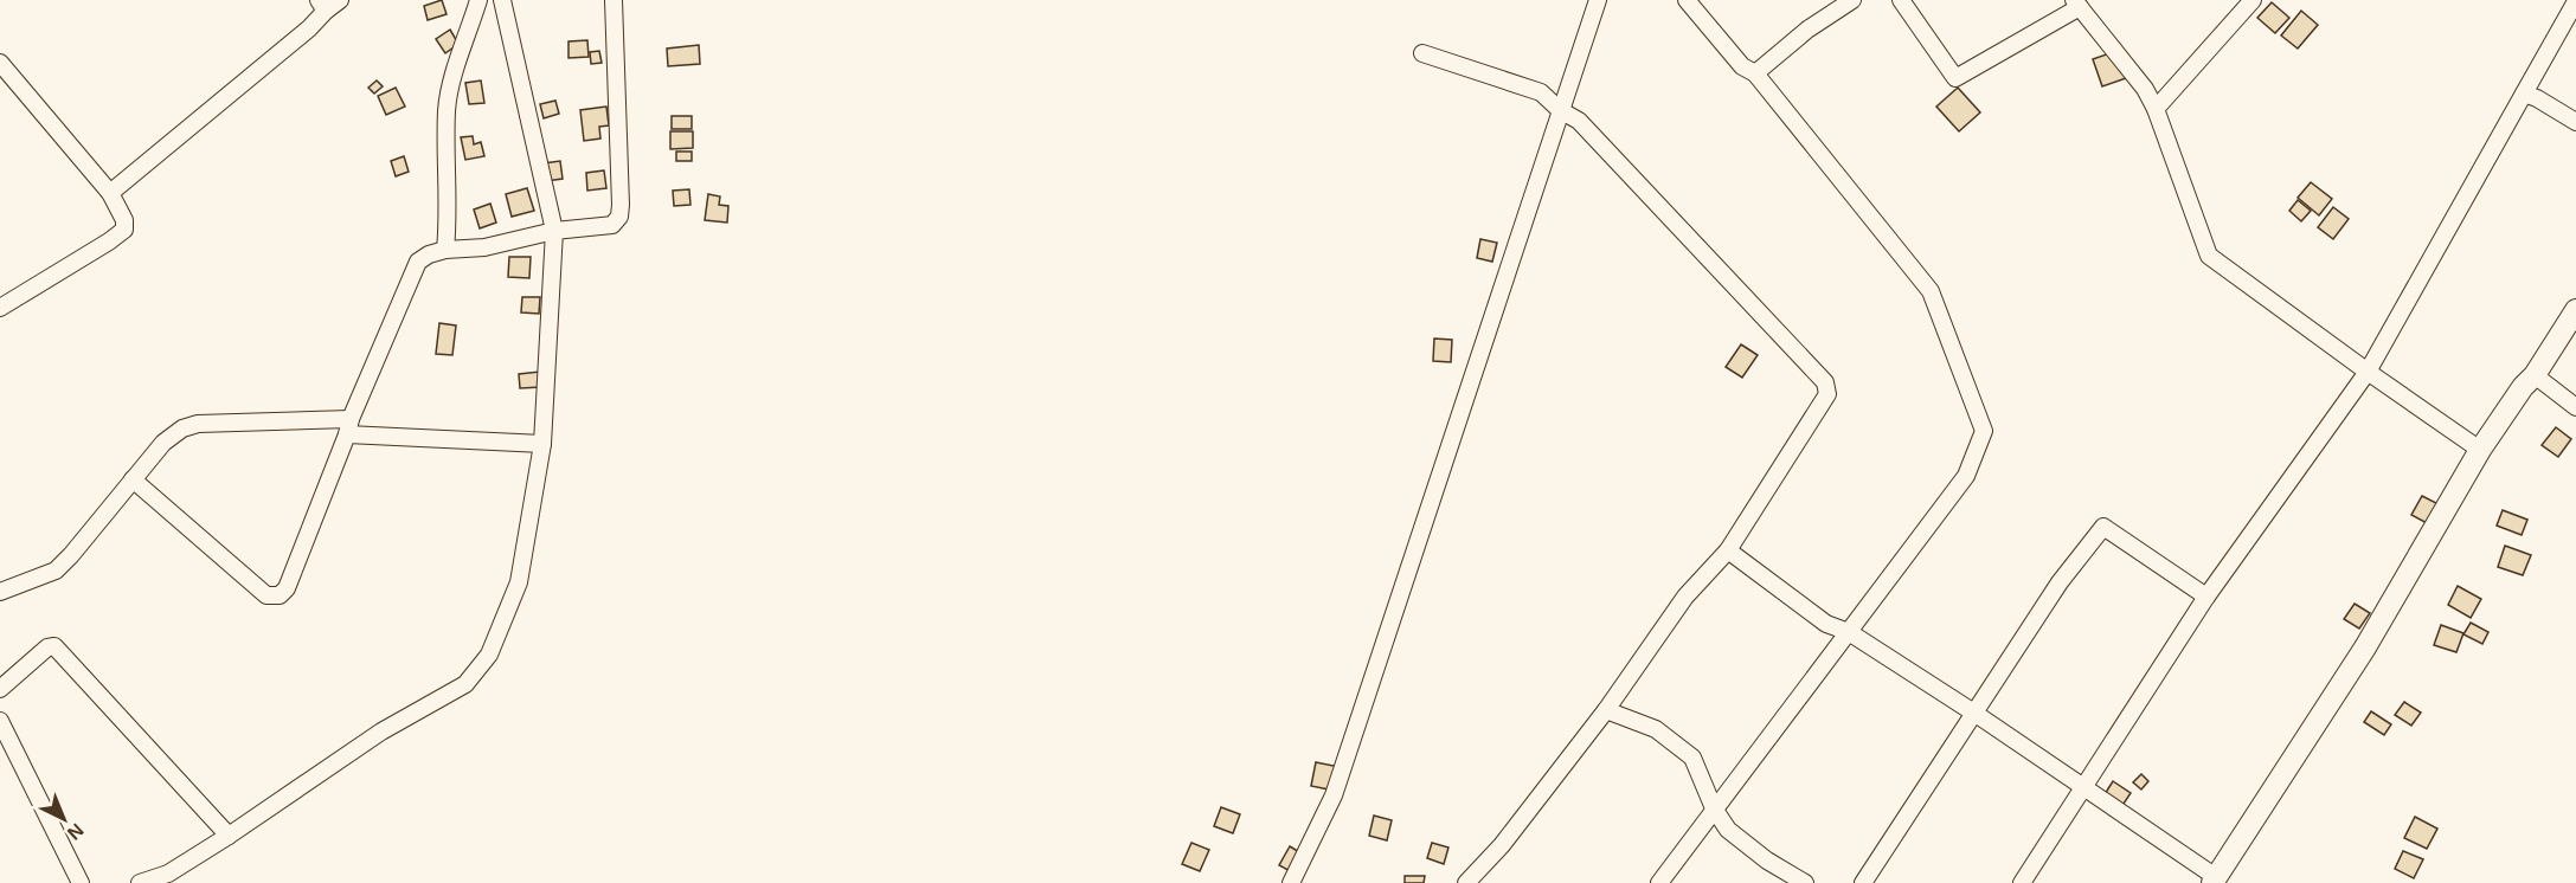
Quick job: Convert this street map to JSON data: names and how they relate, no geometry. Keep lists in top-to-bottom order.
{
  "north": "bottom right"
}
